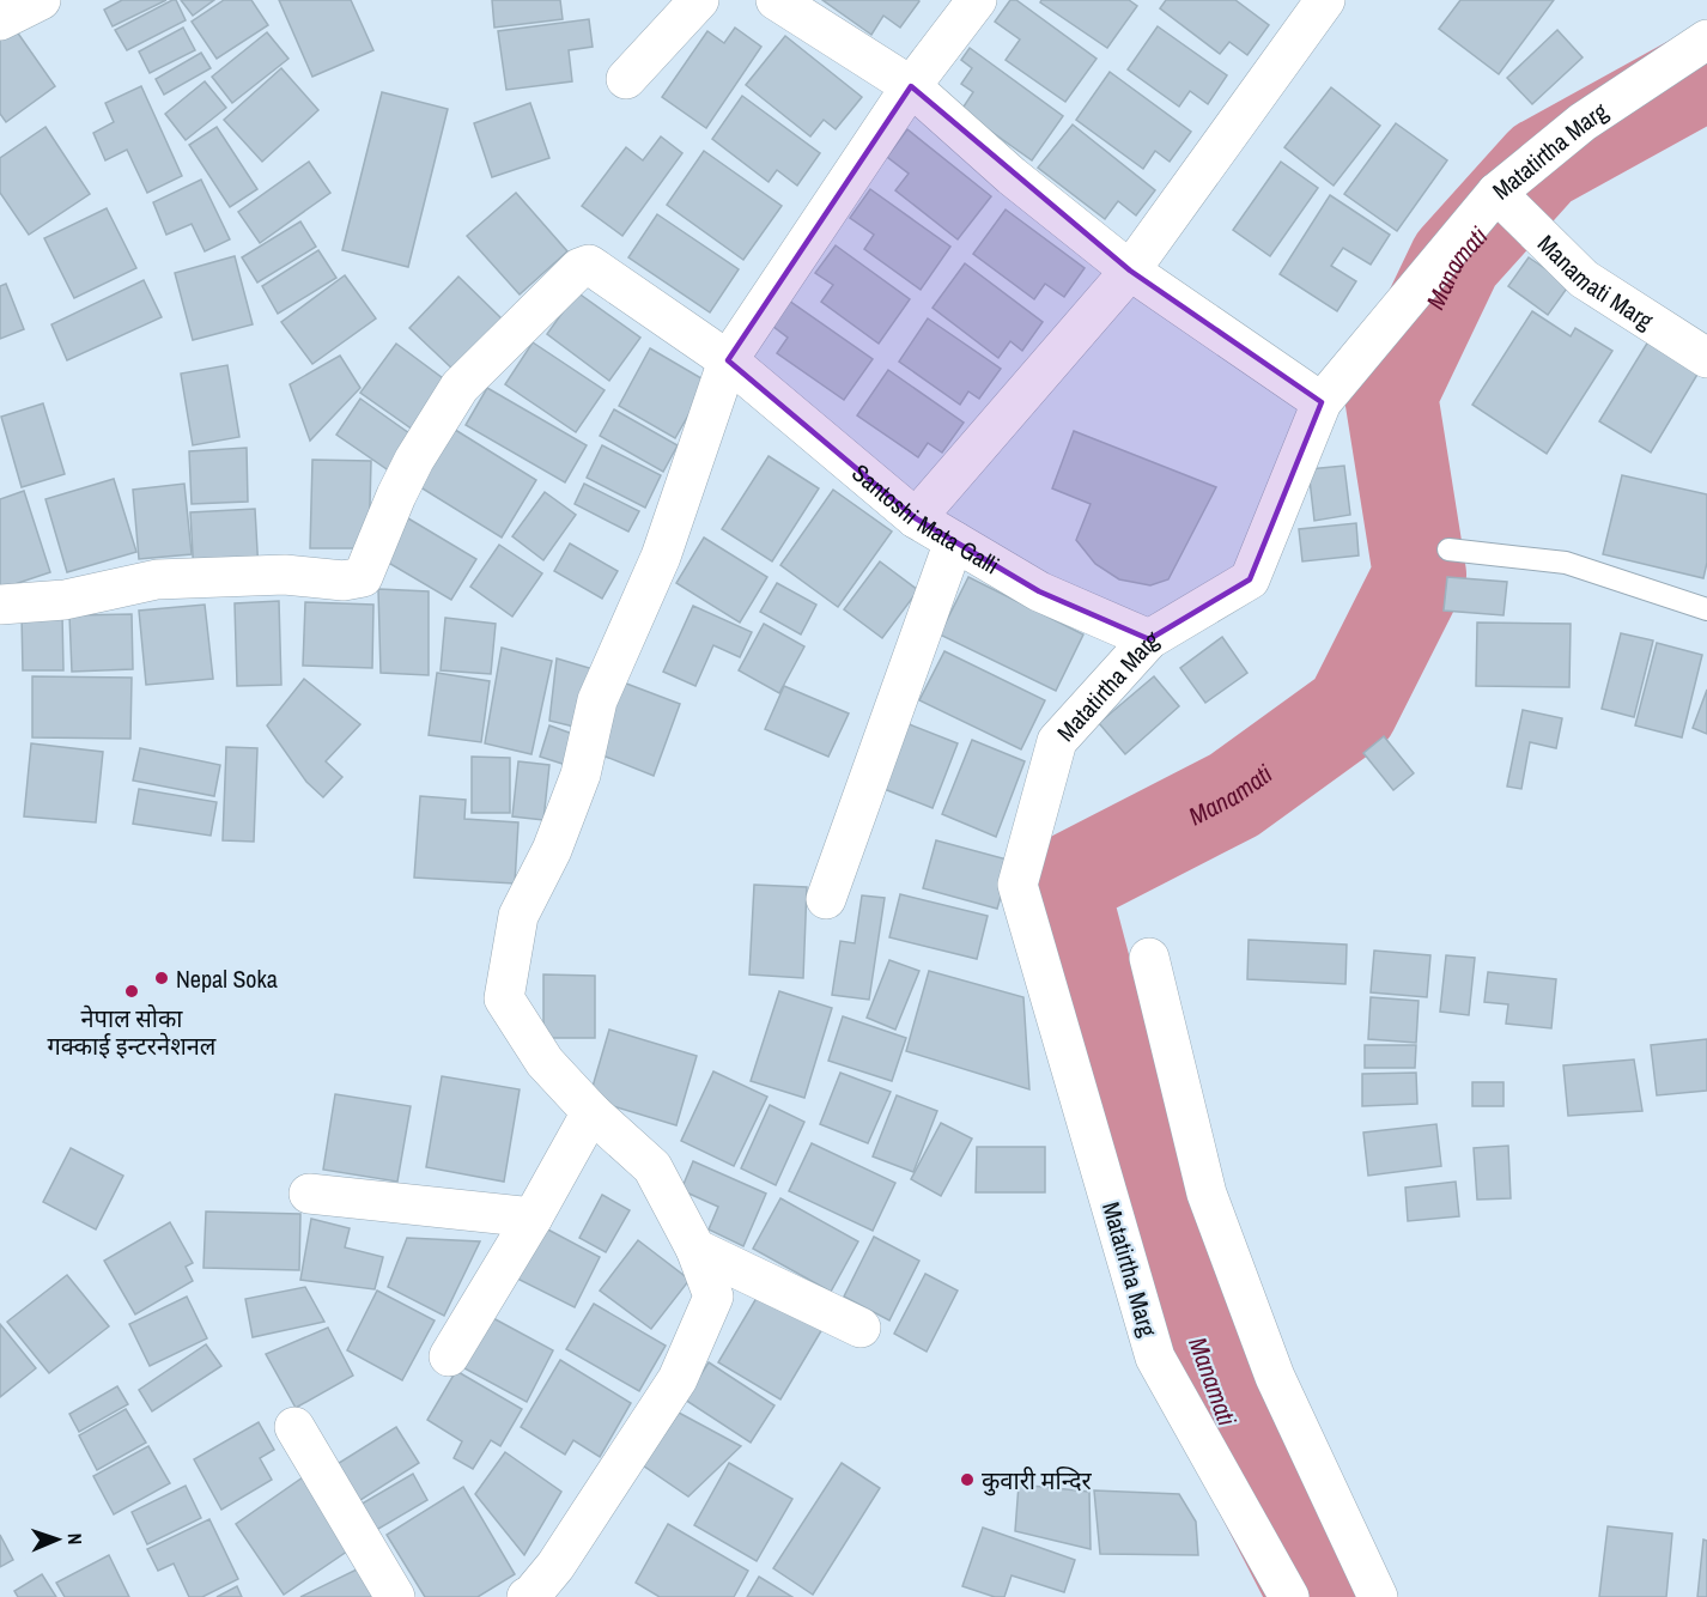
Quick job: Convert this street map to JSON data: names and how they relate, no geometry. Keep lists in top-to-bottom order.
{
  "streets": {
    "street": ["Matatirtha Marg", "Manamati Marg", "Santoshi Mata Galli"]
  },
  "crossings": [
    ["Matatirtha Marg", "Manamati Marg"],
    ["Matatirtha Marg", "Santoshi Mata Galli"]
  ],
  "water": ["Manamati"],
  "places": ["Nepal Soka", "नेपाल सोका गक्काई इन्टरनेशनल", "कुवारी मन्दिर"],
  "north": "right"
}
